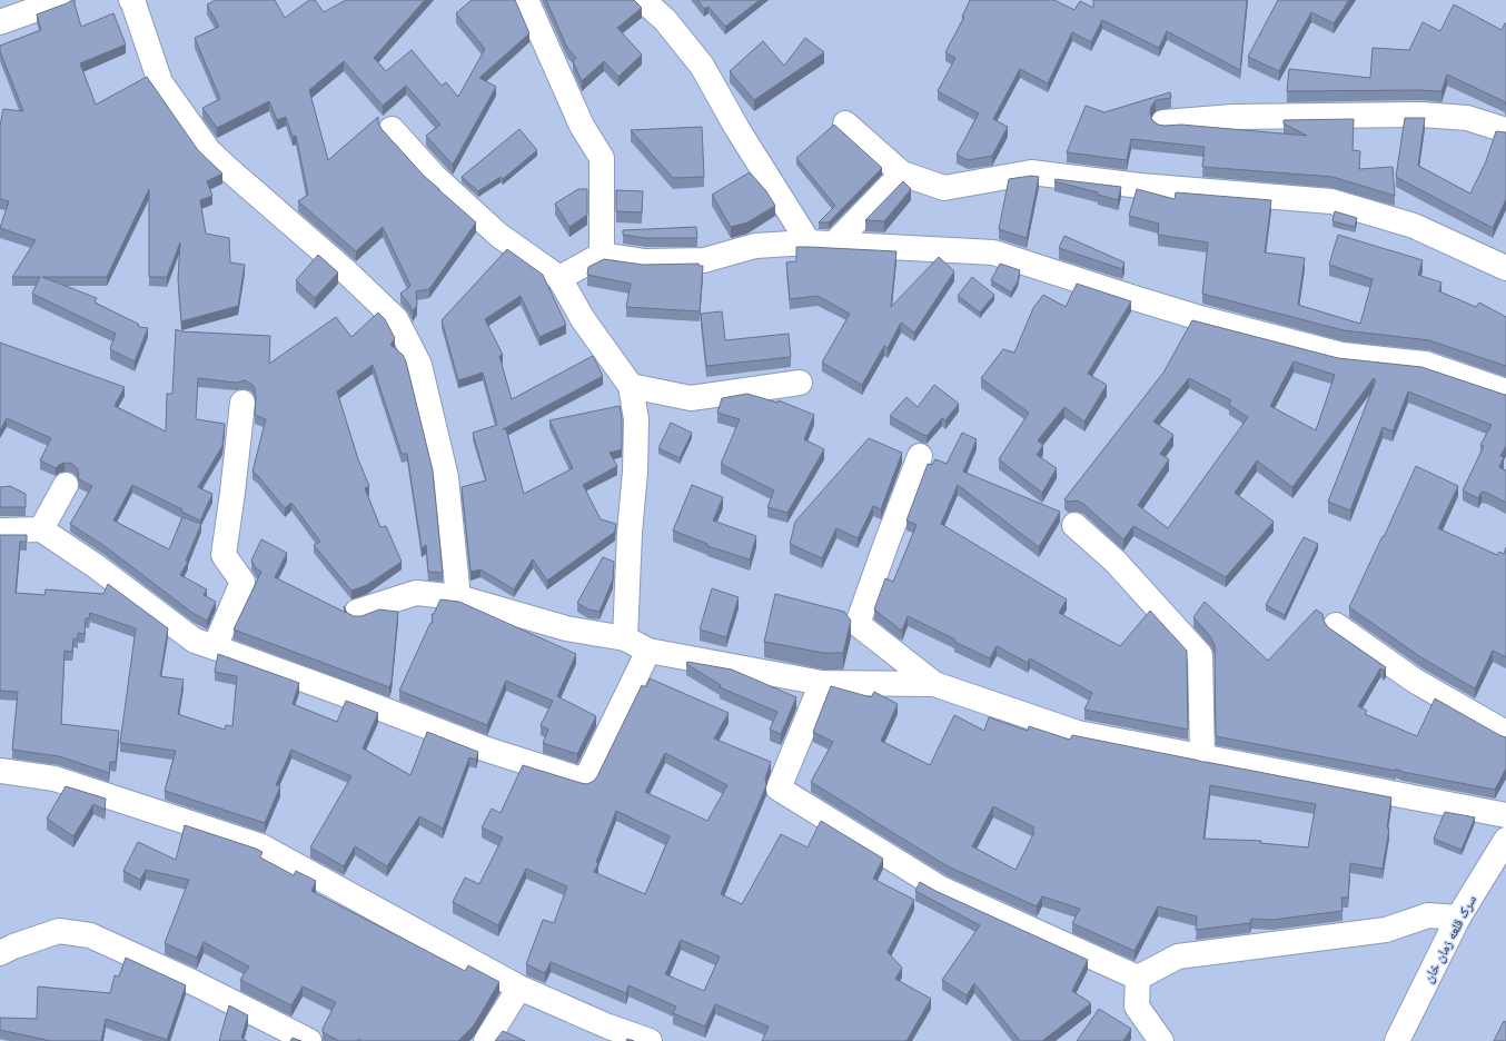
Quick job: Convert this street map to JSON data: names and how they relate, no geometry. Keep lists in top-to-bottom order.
{
  "streets": {
    "street": ["سرک قلعه زمان خان"]
  }
}
